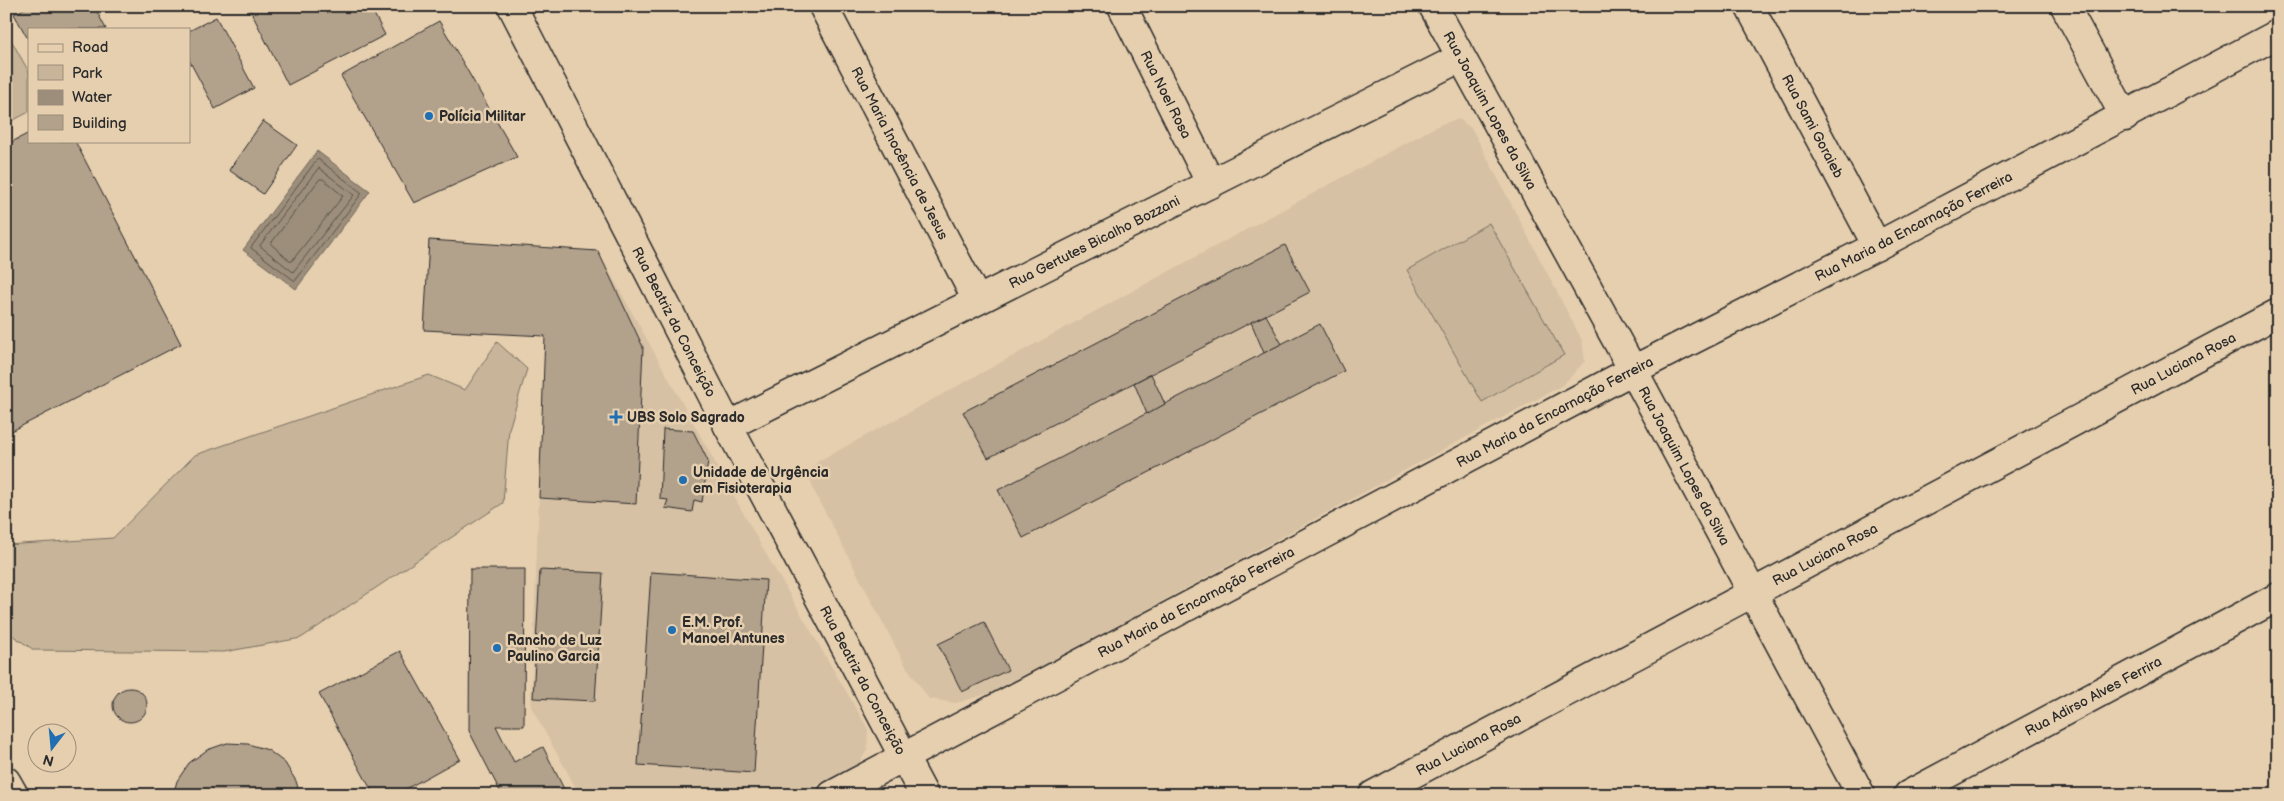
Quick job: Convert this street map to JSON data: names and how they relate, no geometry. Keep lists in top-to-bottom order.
{
  "streets": {
    "street": [
      "Rua Noel Rosa",
      "Rua Joaquim Lopes da Silva",
      "Rua Sami Goraieb",
      "Rua Maria Inocência de Jesus",
      "Rua Maria da Encarnação Ferreira",
      "Rua Gertutes Bicalho Bozzani",
      "Rua Beatriz da Conceição",
      "Rua Luciana Rosa",
      "Rua Adirso Alves Ferrira"
    ]
  },
  "crossings": [
    ["Rua Noel Rosa", "Rua Gertutes Bicalho Bozzani"],
    ["Rua Joaquim Lopes da Silva", "Rua Maria da Encarnação Ferreira"],
    ["Rua Joaquim Lopes da Silva", "Rua Gertutes Bicalho Bozzani"],
    ["Rua Joaquim Lopes da Silva", "Rua Luciana Rosa"],
    ["Rua Sami Goraieb", "Rua Maria da Encarnação Ferreira"],
    ["Rua Maria Inocência de Jesus", "Rua Gertutes Bicalho Bozzani"],
    ["Rua Maria da Encarnação Ferreira", "Rua Beatriz da Conceição"],
    ["Rua Gertutes Bicalho Bozzani", "Rua Beatriz da Conceição"]
  ],
  "places": {
    "other": [
      "Polícia Militar",
      "Unidade de Urgência em Fisioterapia",
      "E.M. Prof. Manoel Antunes",
      "Rancho de Luz Paulino Garcia"
    ],
    "health": ["UBS Solo Sagrado"]
  },
  "legend": [
    "Road",
    "Park",
    "Water",
    "Building"
  ],
  "north": "bottom"
}
